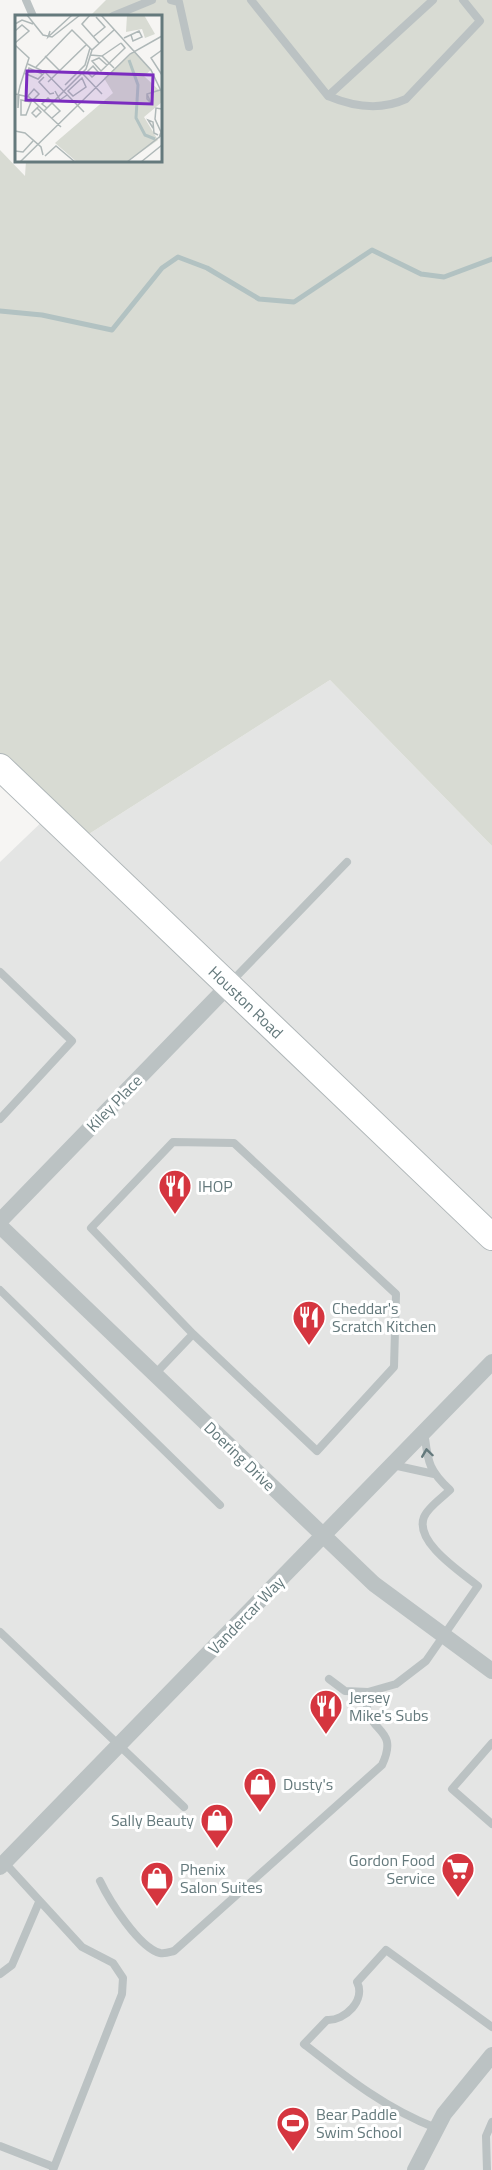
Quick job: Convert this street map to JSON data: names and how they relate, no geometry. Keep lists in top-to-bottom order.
{
  "streets": {
    "main road": ["Houston Road"],
    "street": ["Kiley Place", "Doering Drive", "Vandercar Way"]
  },
  "crossings": [
    ["Houston Road", "Kiley Place"],
    ["Doering Drive", "Vandercar Way"]
  ],
  "places": {
    "restaurant": ["IHOP", "Cheddar's Scratch Kitchen", "Jersey Mike's Subs"],
    "shop": ["Dusty's", "Sally Beauty", "Phenix Salon Suites"],
    "supermarket": ["Gordon Food Service"],
    "sports": ["Bear Paddle Swim School"]
  }
}
